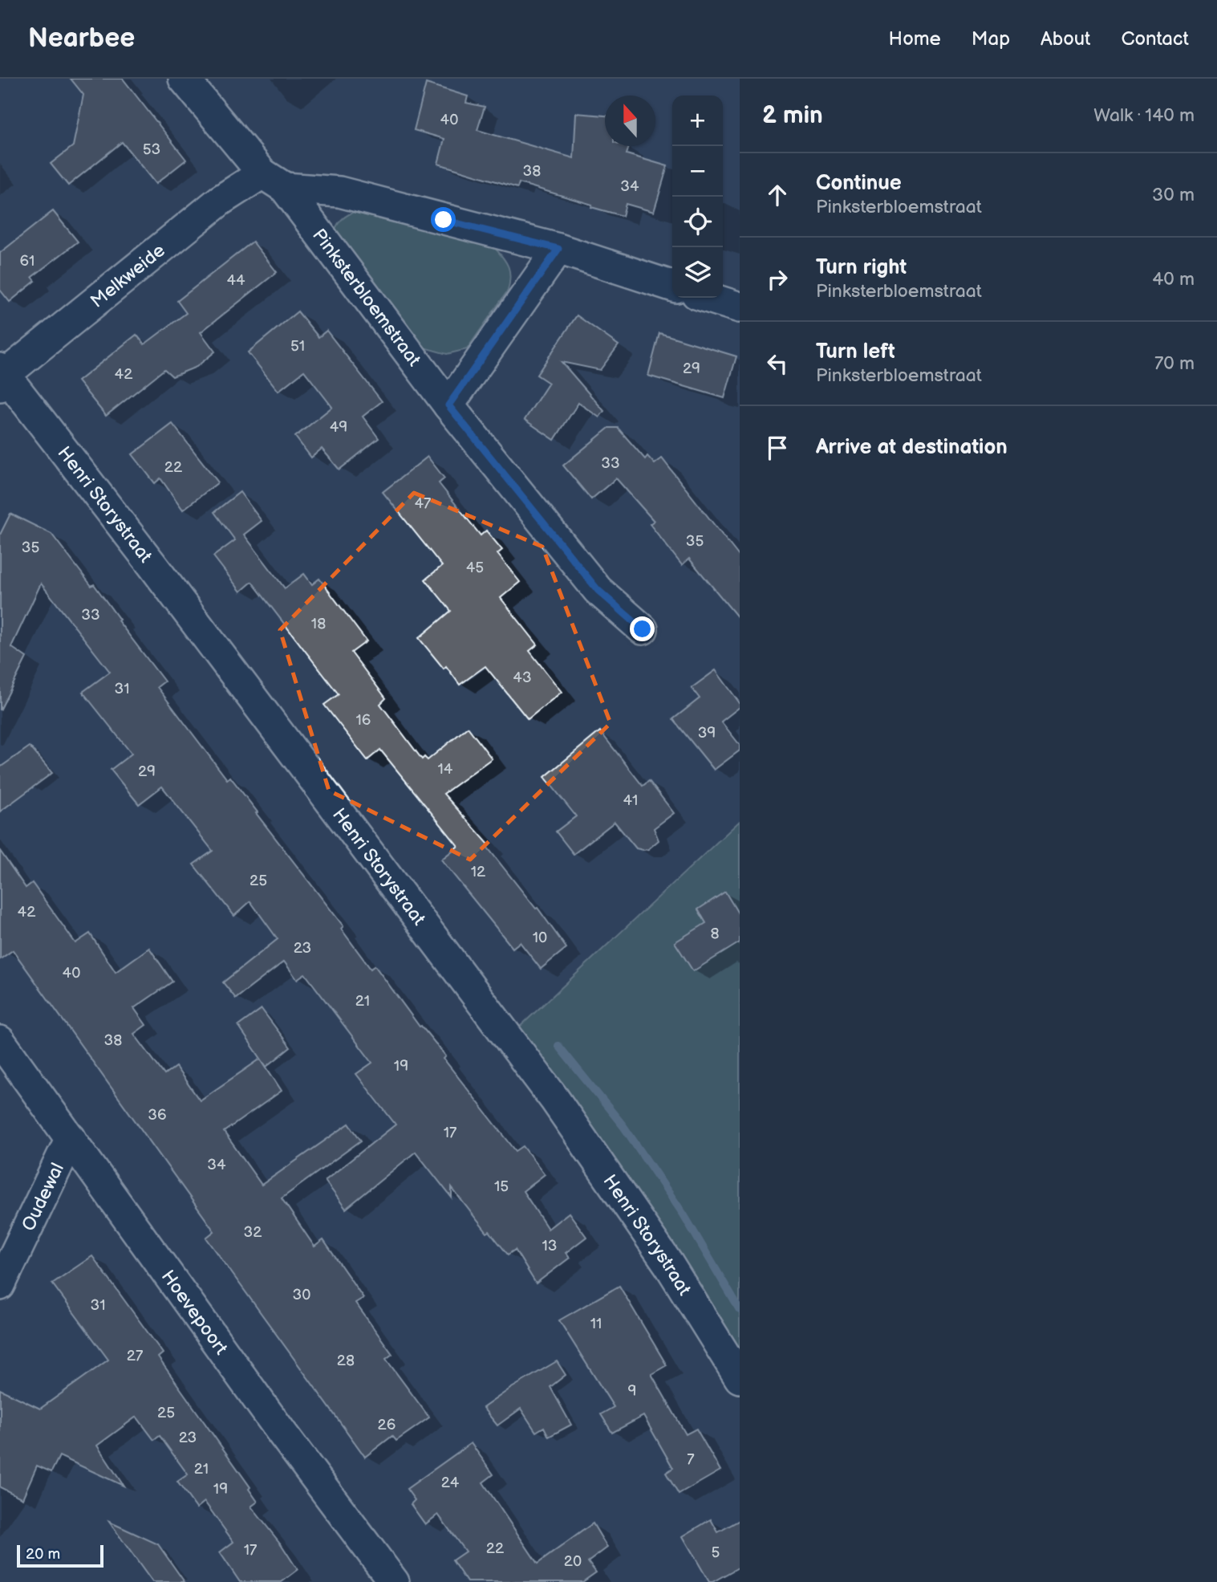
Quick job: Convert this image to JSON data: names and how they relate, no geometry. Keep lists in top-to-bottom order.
{
  "streets": {
    "street": [
      "Melkweide",
      "Pinksterbloemstraat",
      "Henri Storystraat",
      "Oudewal",
      "Hoevepoort"
    ]
  },
  "crossings": [
    ["Melkweide", "Pinksterbloemstraat"],
    ["Melkweide", "Henri Storystraat"],
    ["Oudewal", "Hoevepoort"]
  ],
  "house_numbers": [
    "40",
    "53",
    "38",
    "34",
    "61",
    "44",
    "51",
    "29",
    "42",
    "49",
    "33",
    "22",
    "47",
    "35",
    "35",
    "45",
    "33",
    "18",
    "43",
    "31",
    "16",
    "39",
    "14",
    "29",
    "41",
    "12",
    "25",
    "42",
    "8",
    "10",
    "23",
    "40",
    "21",
    "38",
    "19",
    "36",
    "17",
    "34",
    "15",
    "32",
    "13",
    "30",
    "31",
    "11",
    "27",
    "28",
    "9",
    "25",
    "26",
    "23",
    "7",
    "21",
    "24",
    "19",
    "22",
    "17",
    "5",
    "20"
  ],
  "scale_bar": "20 m",
  "north": "top",
  "page": {
    "header": "Nearbee",
    "nav": [
      "Home",
      "Map",
      "About",
      "Contact"
    ],
    "heading": ["2 min", "Walk · 140 m"],
    "map_buttons": ["+", "−"],
    "list": [
      ["Continue", "Pinksterbloemstraat", "30 m"],
      ["Turn right", "Pinksterbloemstraat", "40 m"],
      ["Turn left", "Pinksterbloemstraat", "70 m"],
      "Arrive at destination"
    ],
    "scale": "20 m"
  }
}
